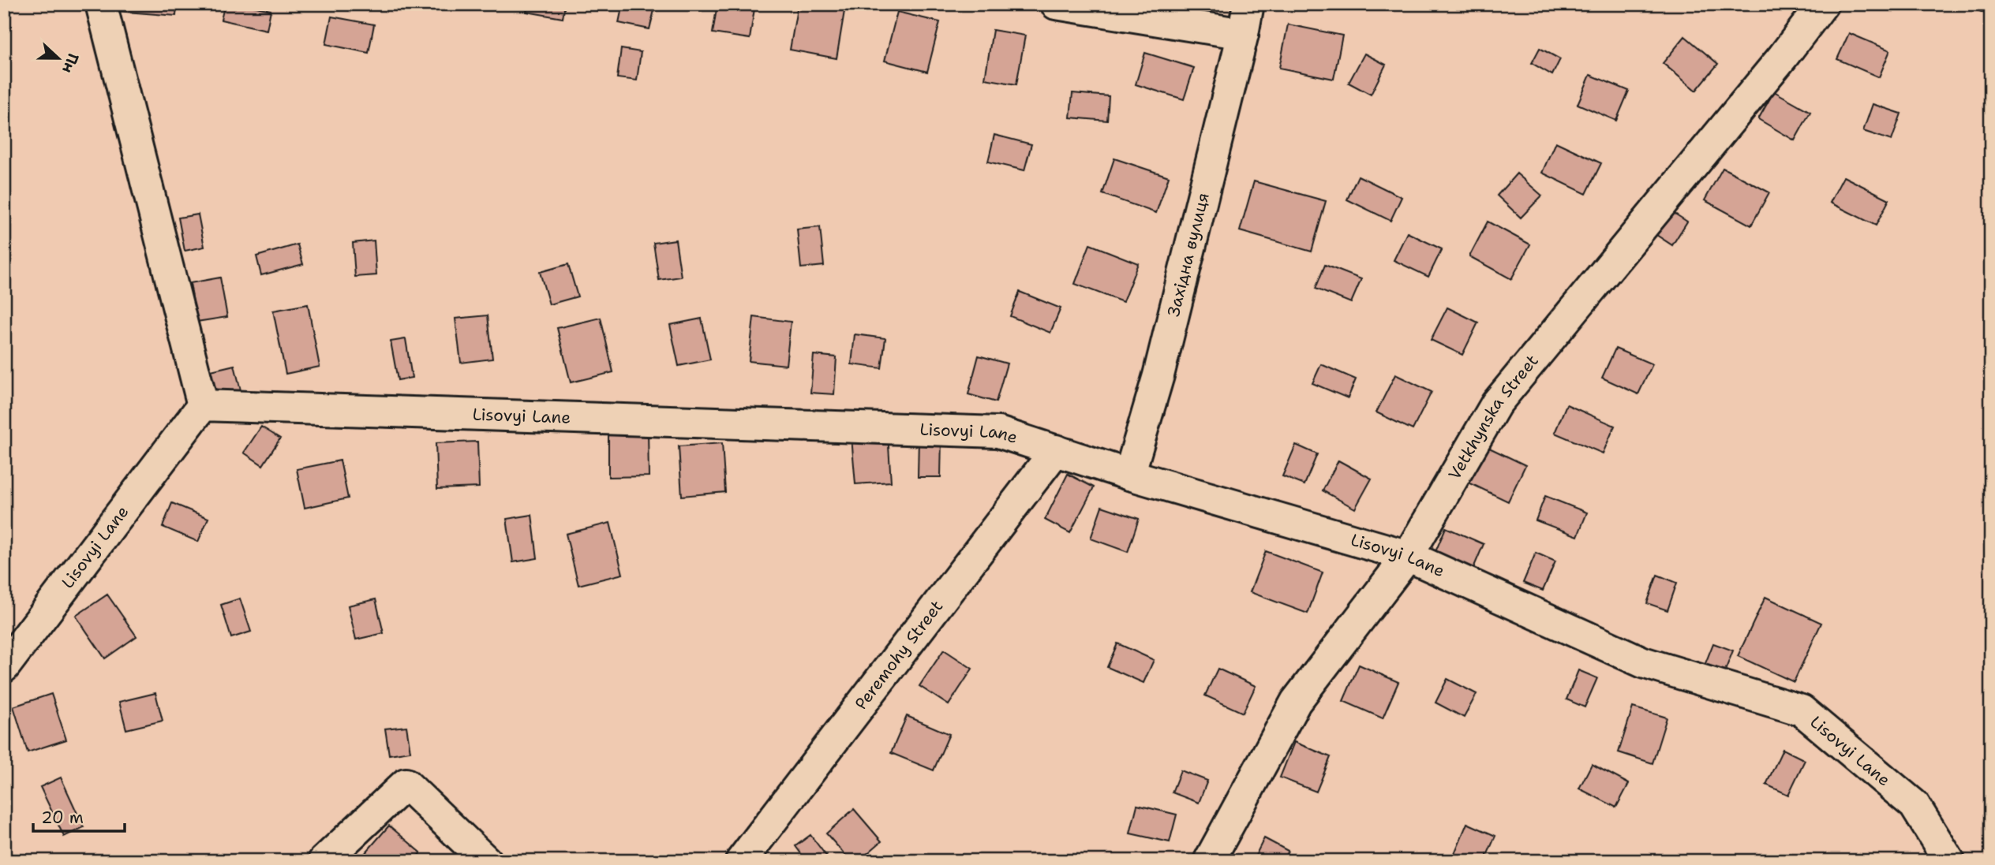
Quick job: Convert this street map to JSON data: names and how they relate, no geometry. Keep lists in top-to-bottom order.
{
  "streets": {
    "street": [
      "Західна вулиця",
      "Lisovyi Lane",
      "Vetkhynska Street",
      "Peremohy Street"
    ]
  },
  "crossings": [
    ["Західна вулиця", "Lisovyi Lane"],
    ["Lisovyi Lane", "Vetkhynska Street"],
    ["Lisovyi Lane", "Peremohy Street"]
  ],
  "scale_bar": "20 m",
  "north": "right"
}
